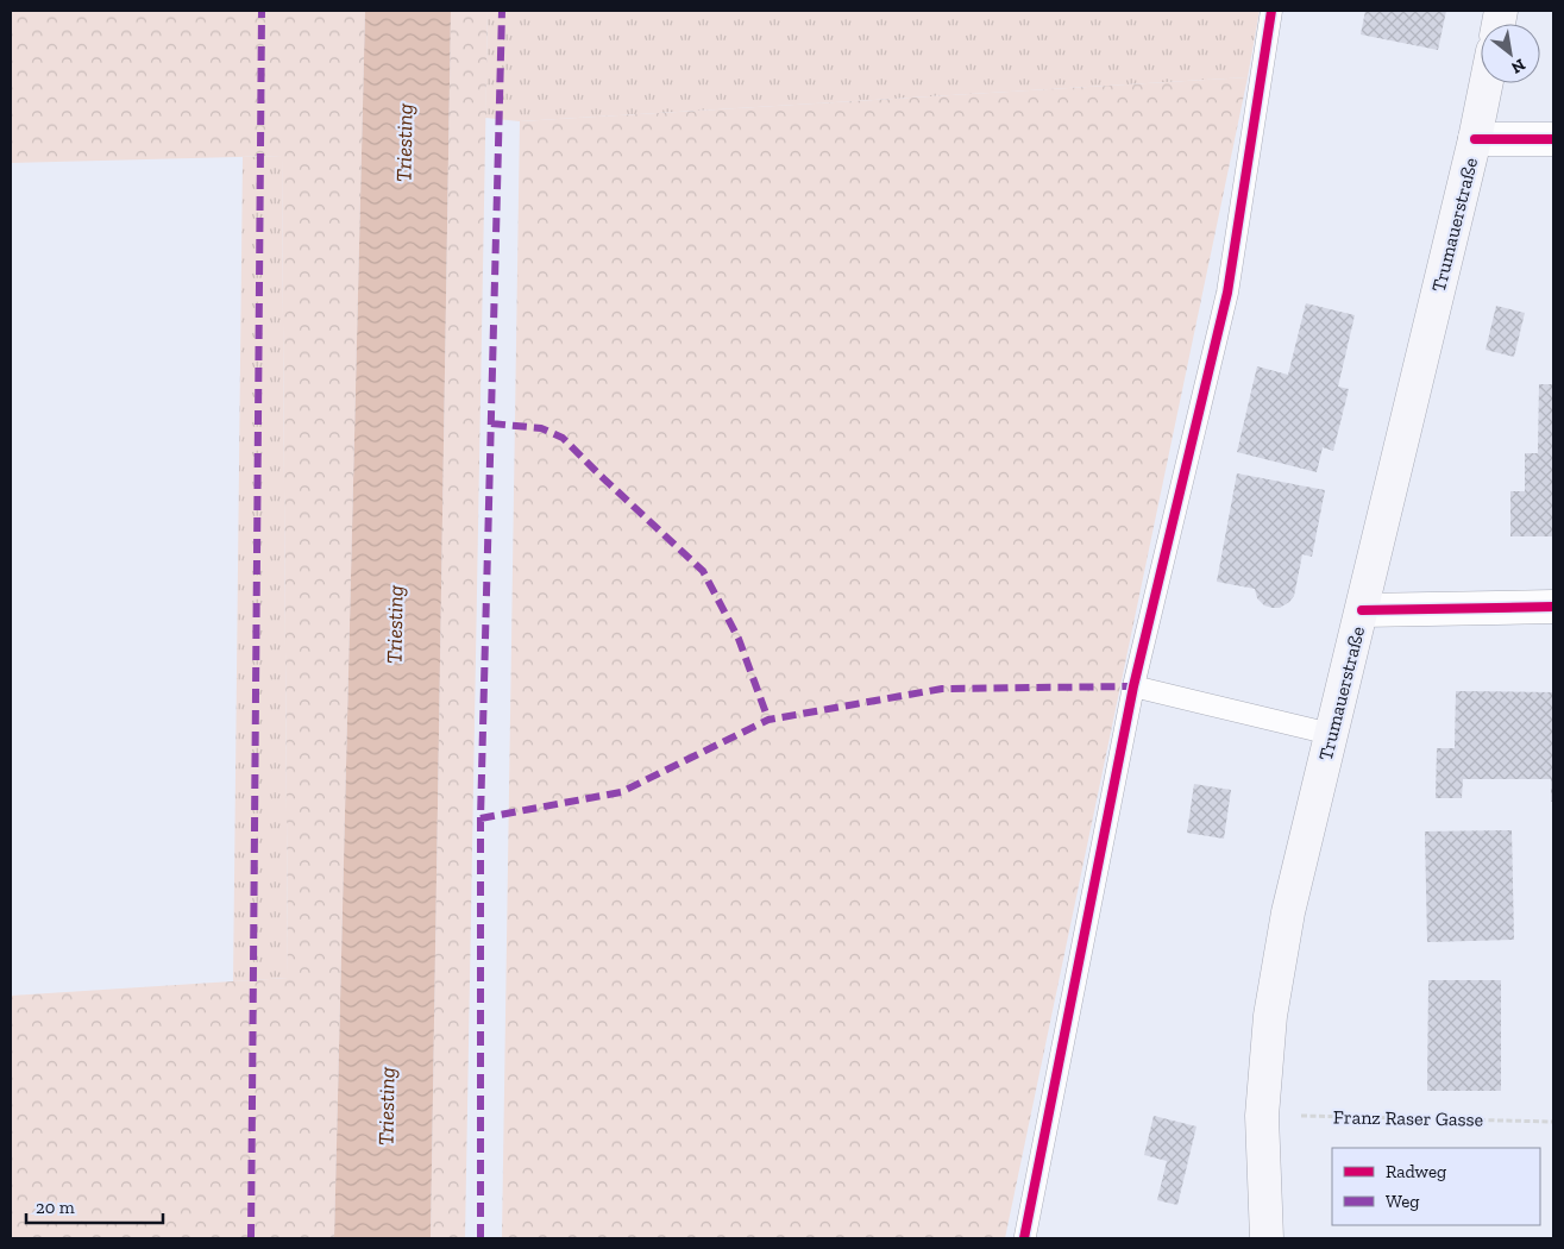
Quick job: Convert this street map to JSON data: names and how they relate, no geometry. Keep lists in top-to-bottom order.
{
  "streets": {
    "main road": ["Trumauerstraße"],
    "path": ["Franz Raser Gasse"]
  },
  "crossings": [
    ["Trumauerstraße", "Franz Raser Gasse"]
  ],
  "water": ["Triesting"],
  "legend": ["Radweg", "Weg"],
  "scale_bar": "20 m",
  "north": "bottom right"
}
